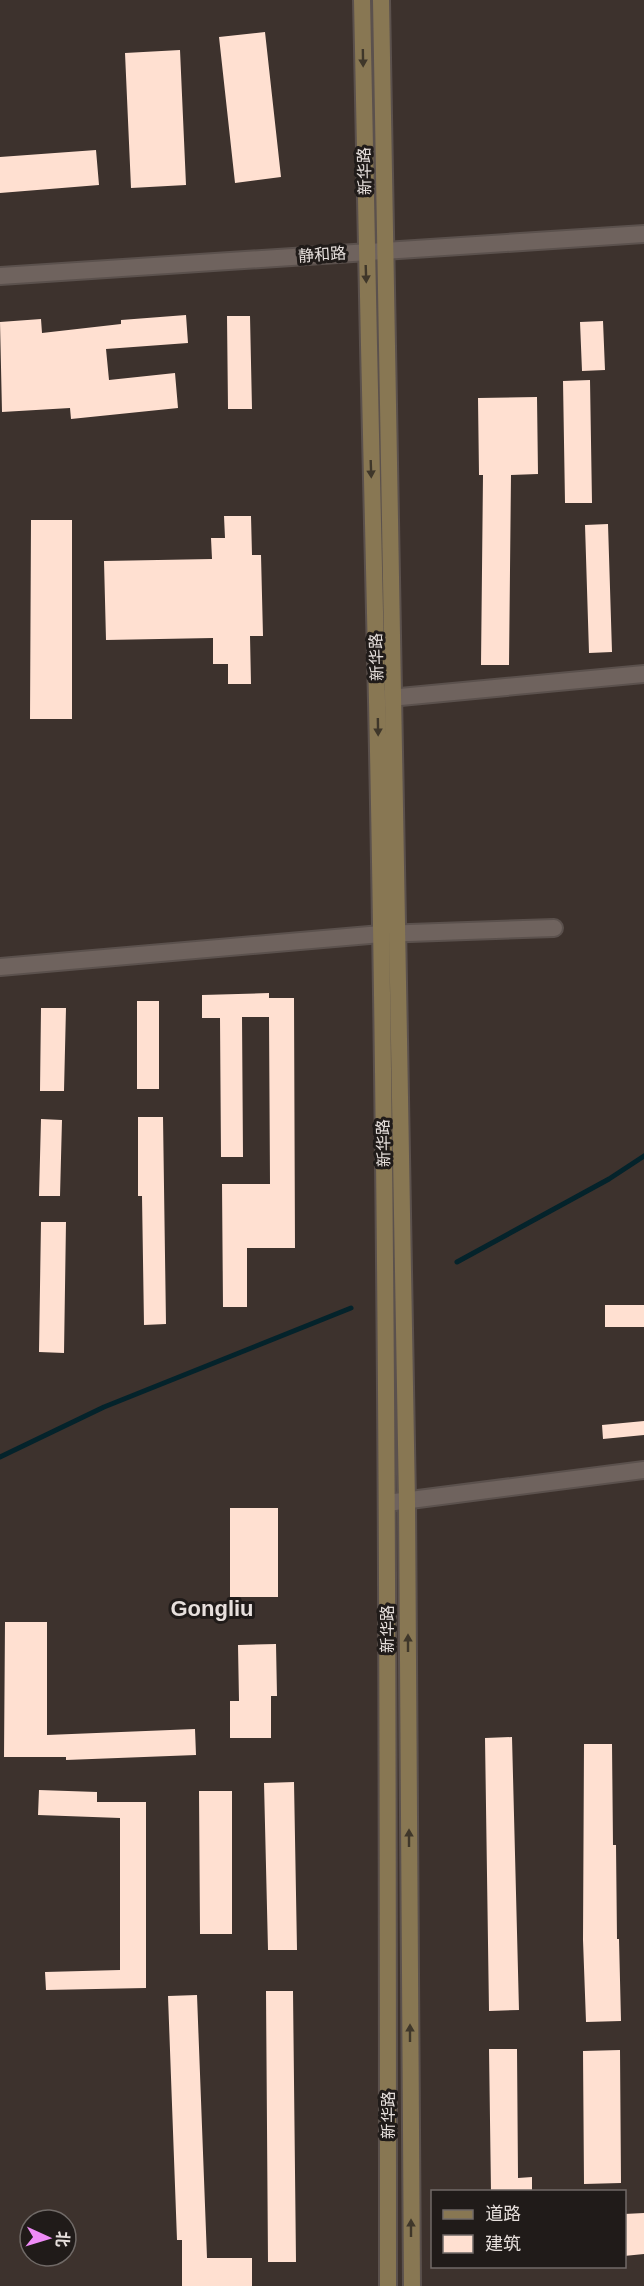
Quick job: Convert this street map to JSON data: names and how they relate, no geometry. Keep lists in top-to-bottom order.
{
  "streets": {
    "main road": ["新华路"],
    "street": ["静和路"]
  },
  "crossings": [
    ["新华路", "静和路"]
  ],
  "districts": ["Gongliu"],
  "legend": ["道路", "建筑"],
  "north": "right"
}
